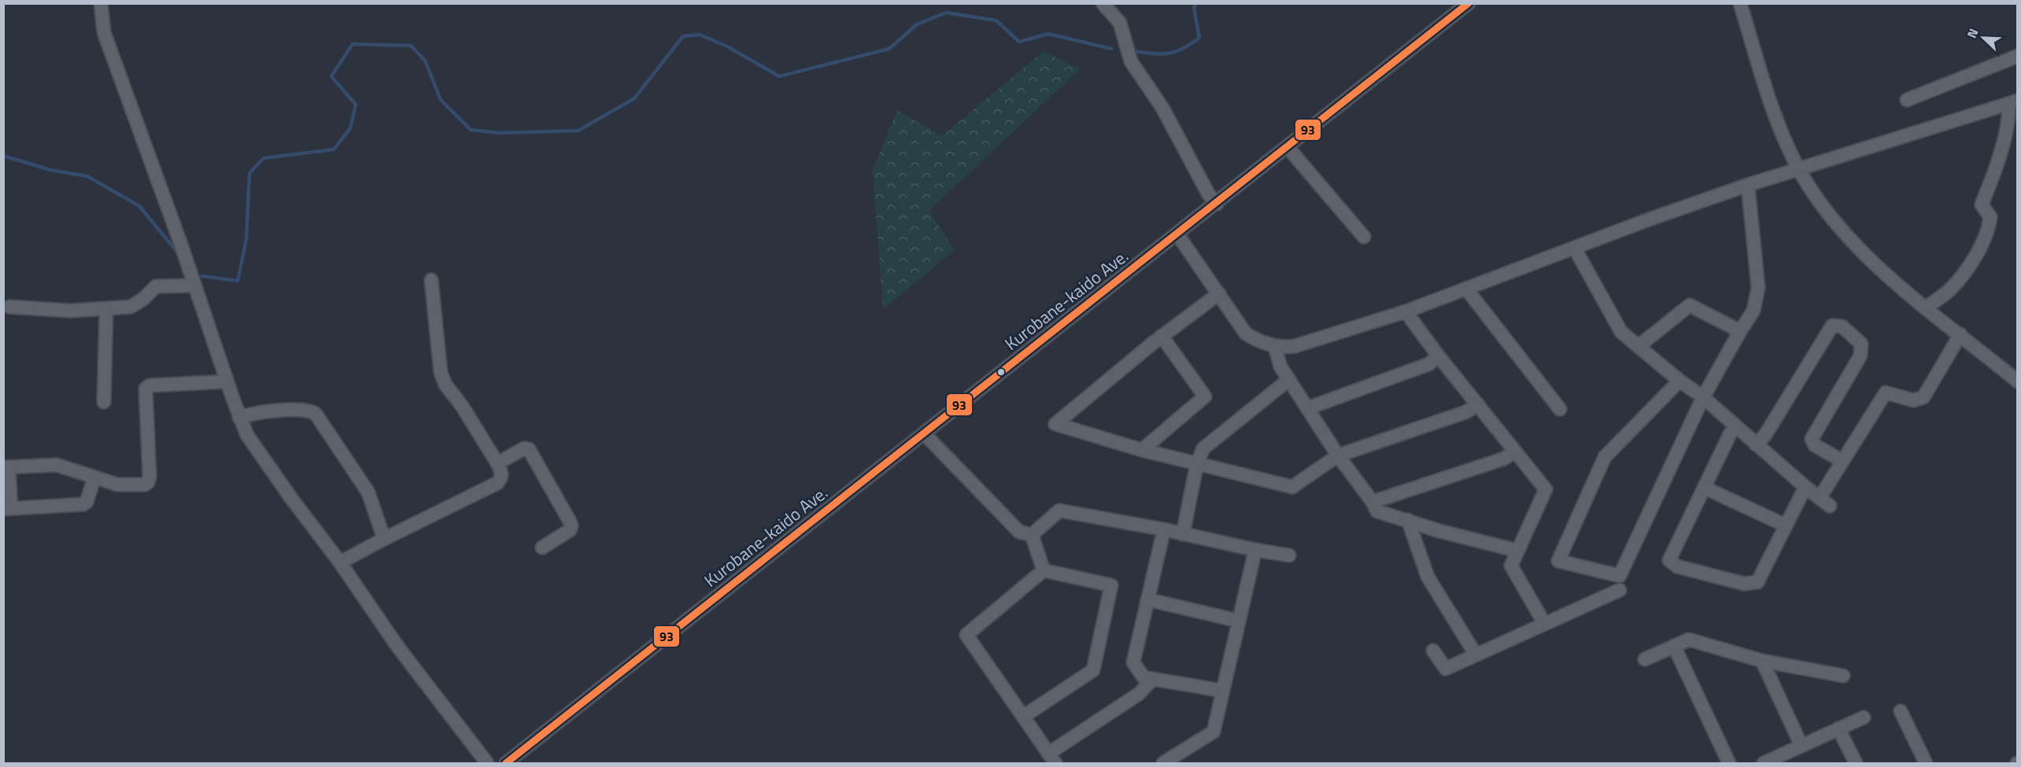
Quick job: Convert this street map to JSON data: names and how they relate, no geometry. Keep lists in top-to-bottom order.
{
  "streets": {
    "street": ["Kurobane-kaido Ave."]
  },
  "lines": ["transit line 93"],
  "north": "top left"
}
